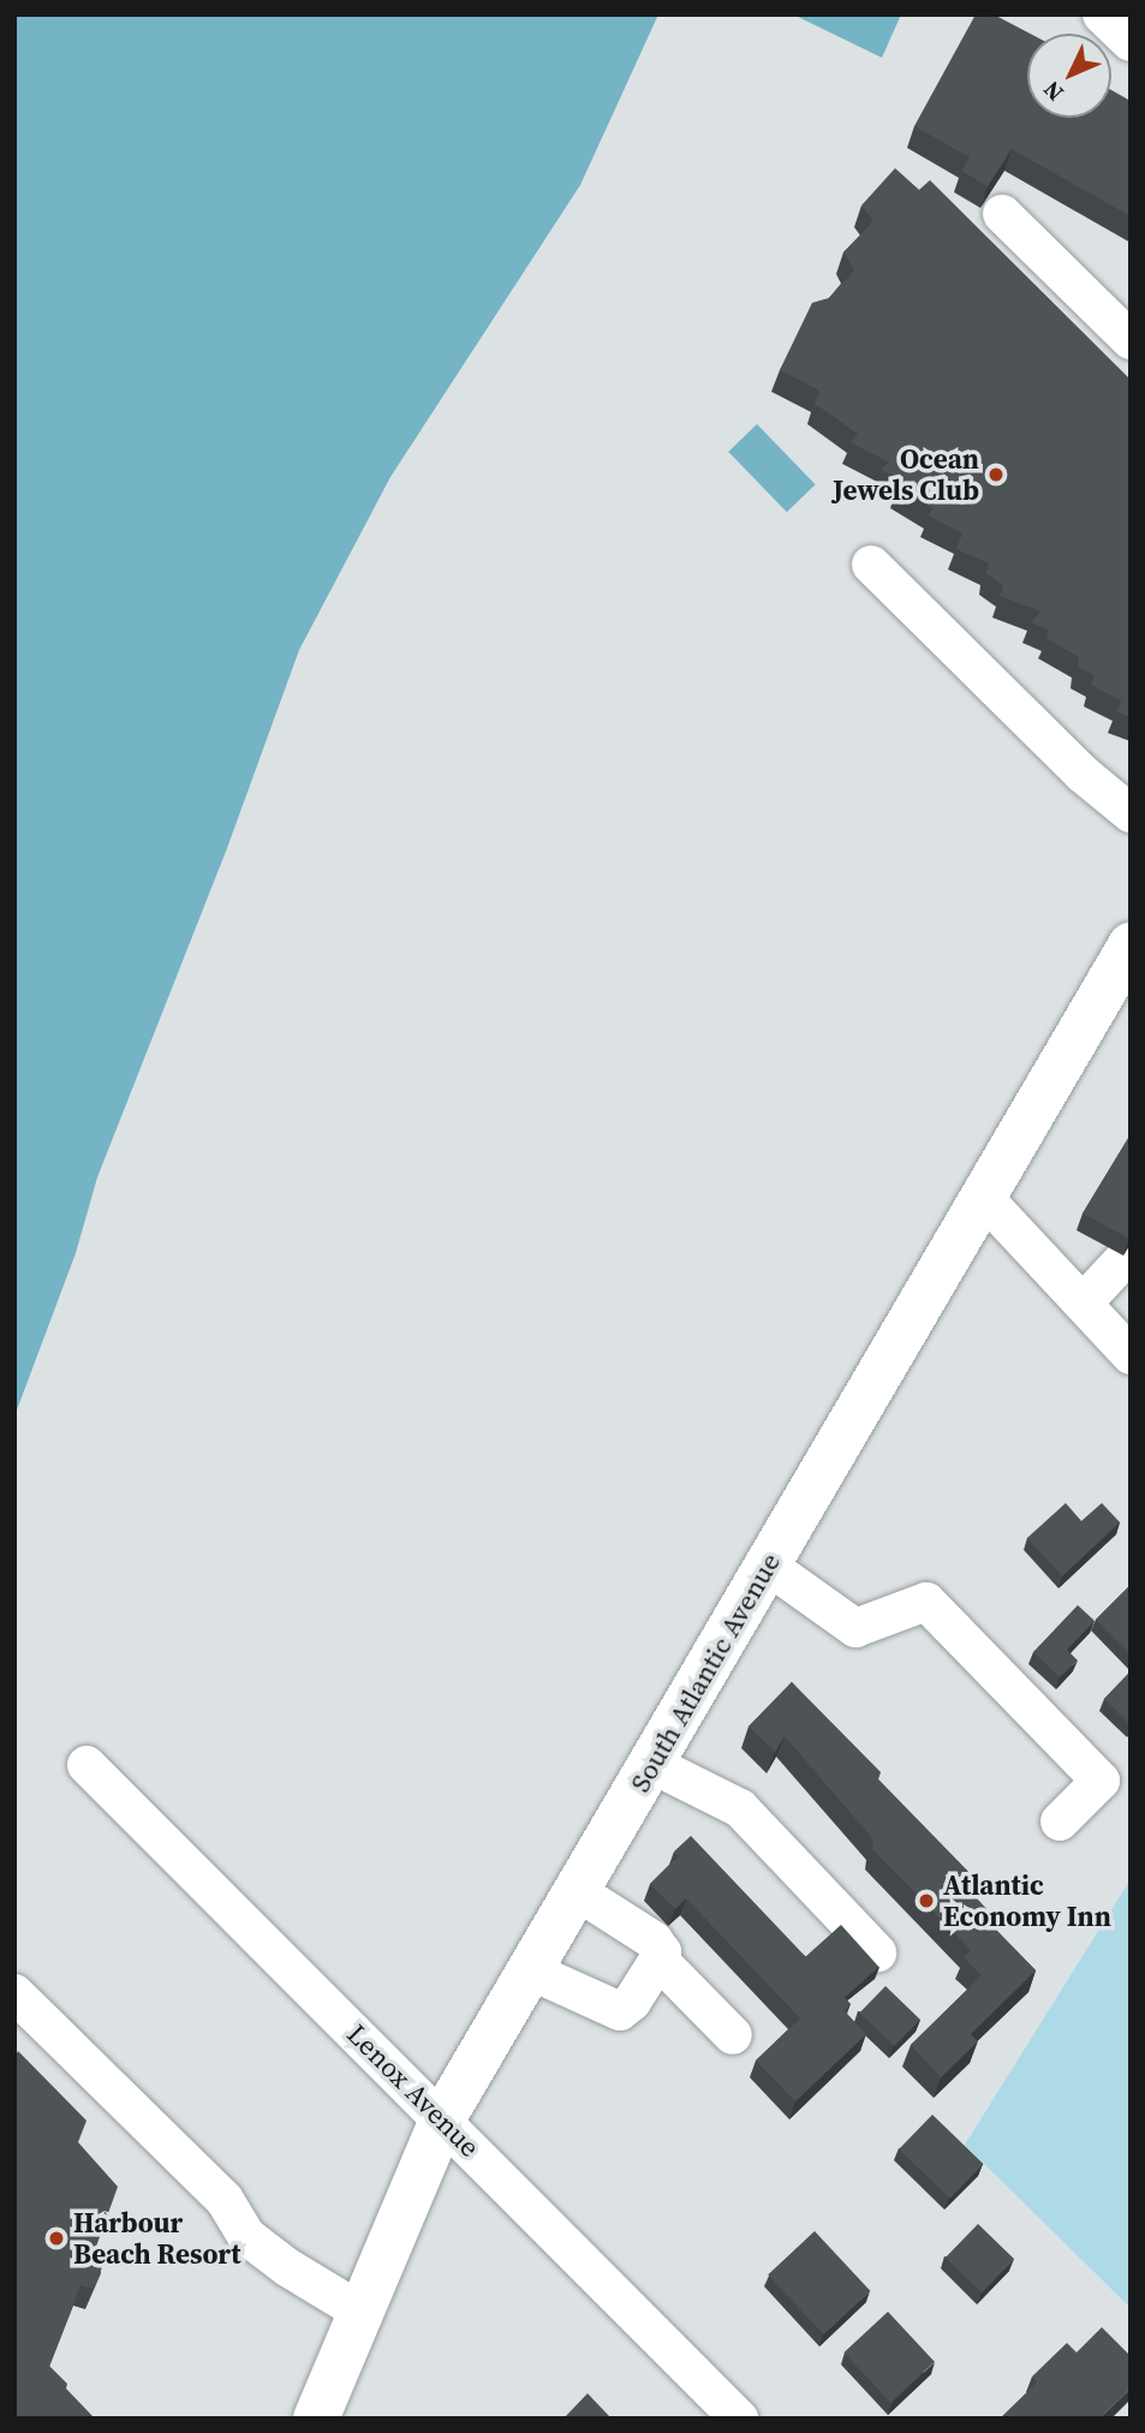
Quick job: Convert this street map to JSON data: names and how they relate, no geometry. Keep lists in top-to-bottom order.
{
  "streets": {
    "main road": ["South Atlantic Avenue"],
    "street": ["Lenox Avenue"]
  },
  "crossings": [
    ["South Atlantic Avenue", "Lenox Avenue"]
  ],
  "places": ["Ocean Jewels Club", "Atlantic Economy Inn", "Harbour Beach Resort"],
  "north": "bottom left"
}
